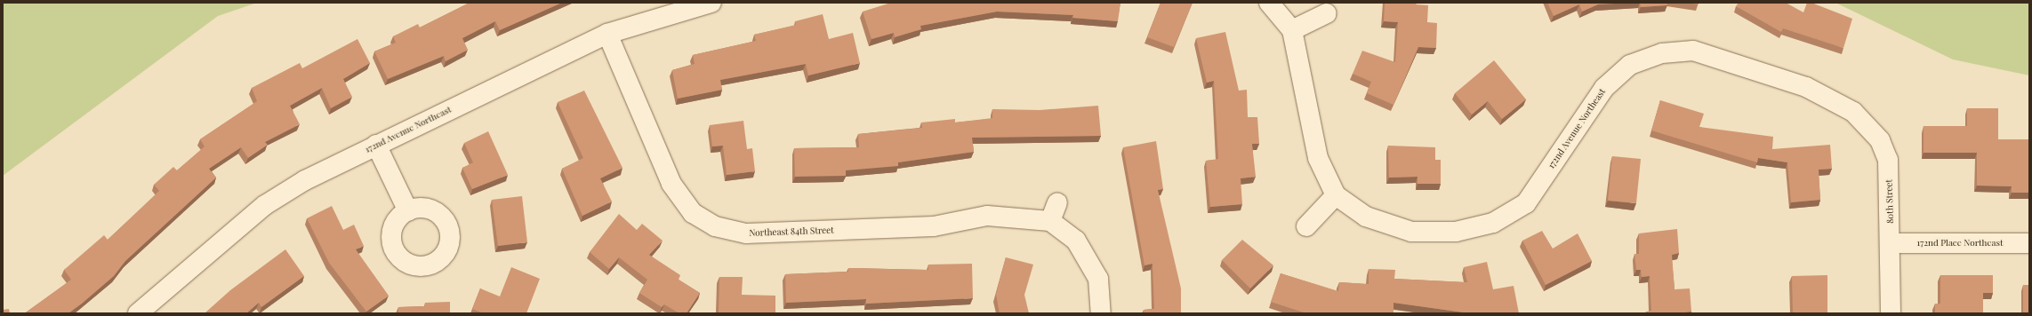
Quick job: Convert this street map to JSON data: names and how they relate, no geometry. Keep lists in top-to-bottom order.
{
  "streets": {
    "street": [
      "172nd Avenue Northeast",
      "80th Street",
      "Northeast 84th Street",
      "172nd Place Northeast"
    ]
  },
  "crossings": [
    ["172nd Avenue Northeast", "80th Street"],
    ["172nd Avenue Northeast", "Northeast 84th Street"],
    ["80th Street", "172nd Place Northeast"]
  ]
}
